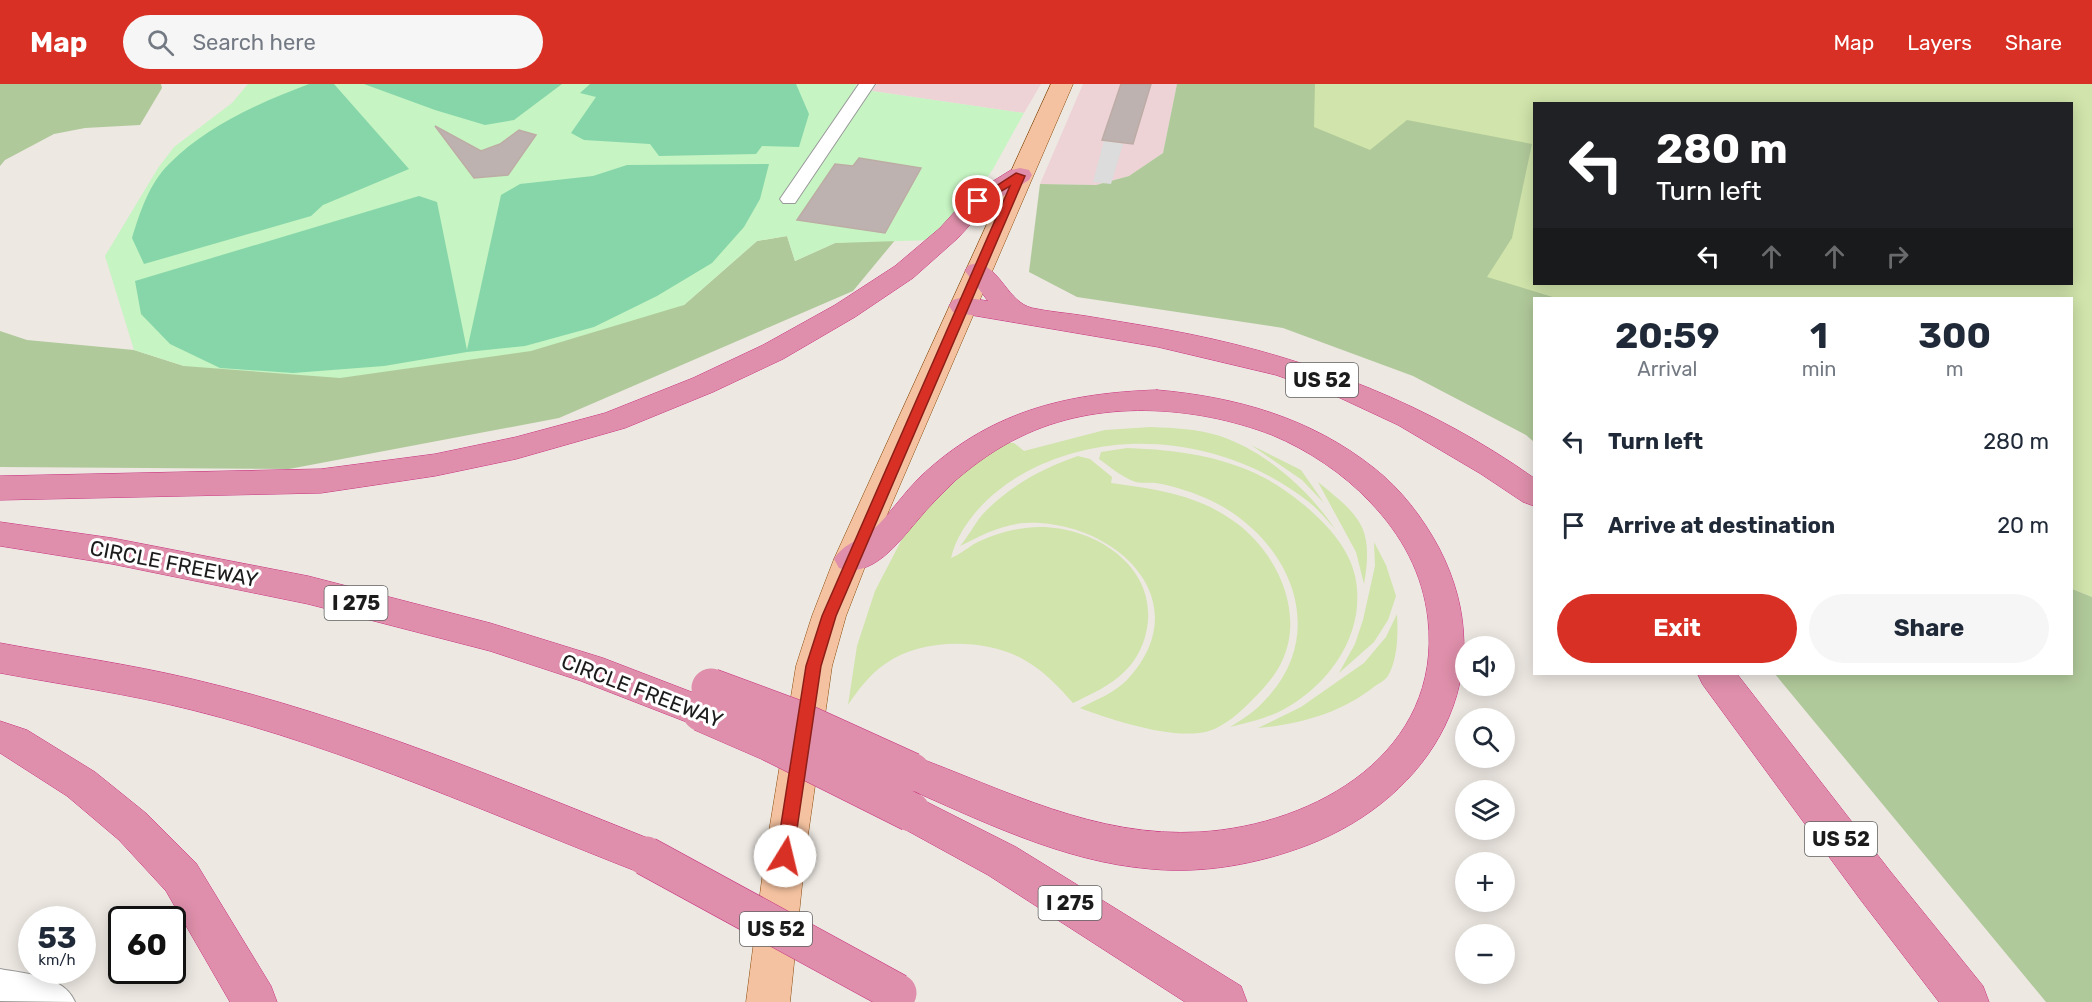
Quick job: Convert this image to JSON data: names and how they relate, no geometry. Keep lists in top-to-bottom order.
{
  "streets": {
    "highway": ["US 52", "CIRCLE FREEWAY", "I 275"]
  },
  "page": {
    "header": "Map",
    "search": "Search here",
    "nav": ["Map", "Layers", "Share"],
    "turn": ["280 m", "Turn left"],
    "eta": [
      "20:59",
      "Arrival",
      "1",
      "min",
      "300",
      "m"
    ],
    "list": [
      {
        "name": "Turn left",
        "value": "280 m"
      },
      {
        "name": "Arrive at destination",
        "value": "20 m"
      }
    ],
    "buttons": ["Exit", "Share"],
    "map_buttons": ["+", "−"],
    "speed": "53 km/h",
    "limit": "60"
  }
}
